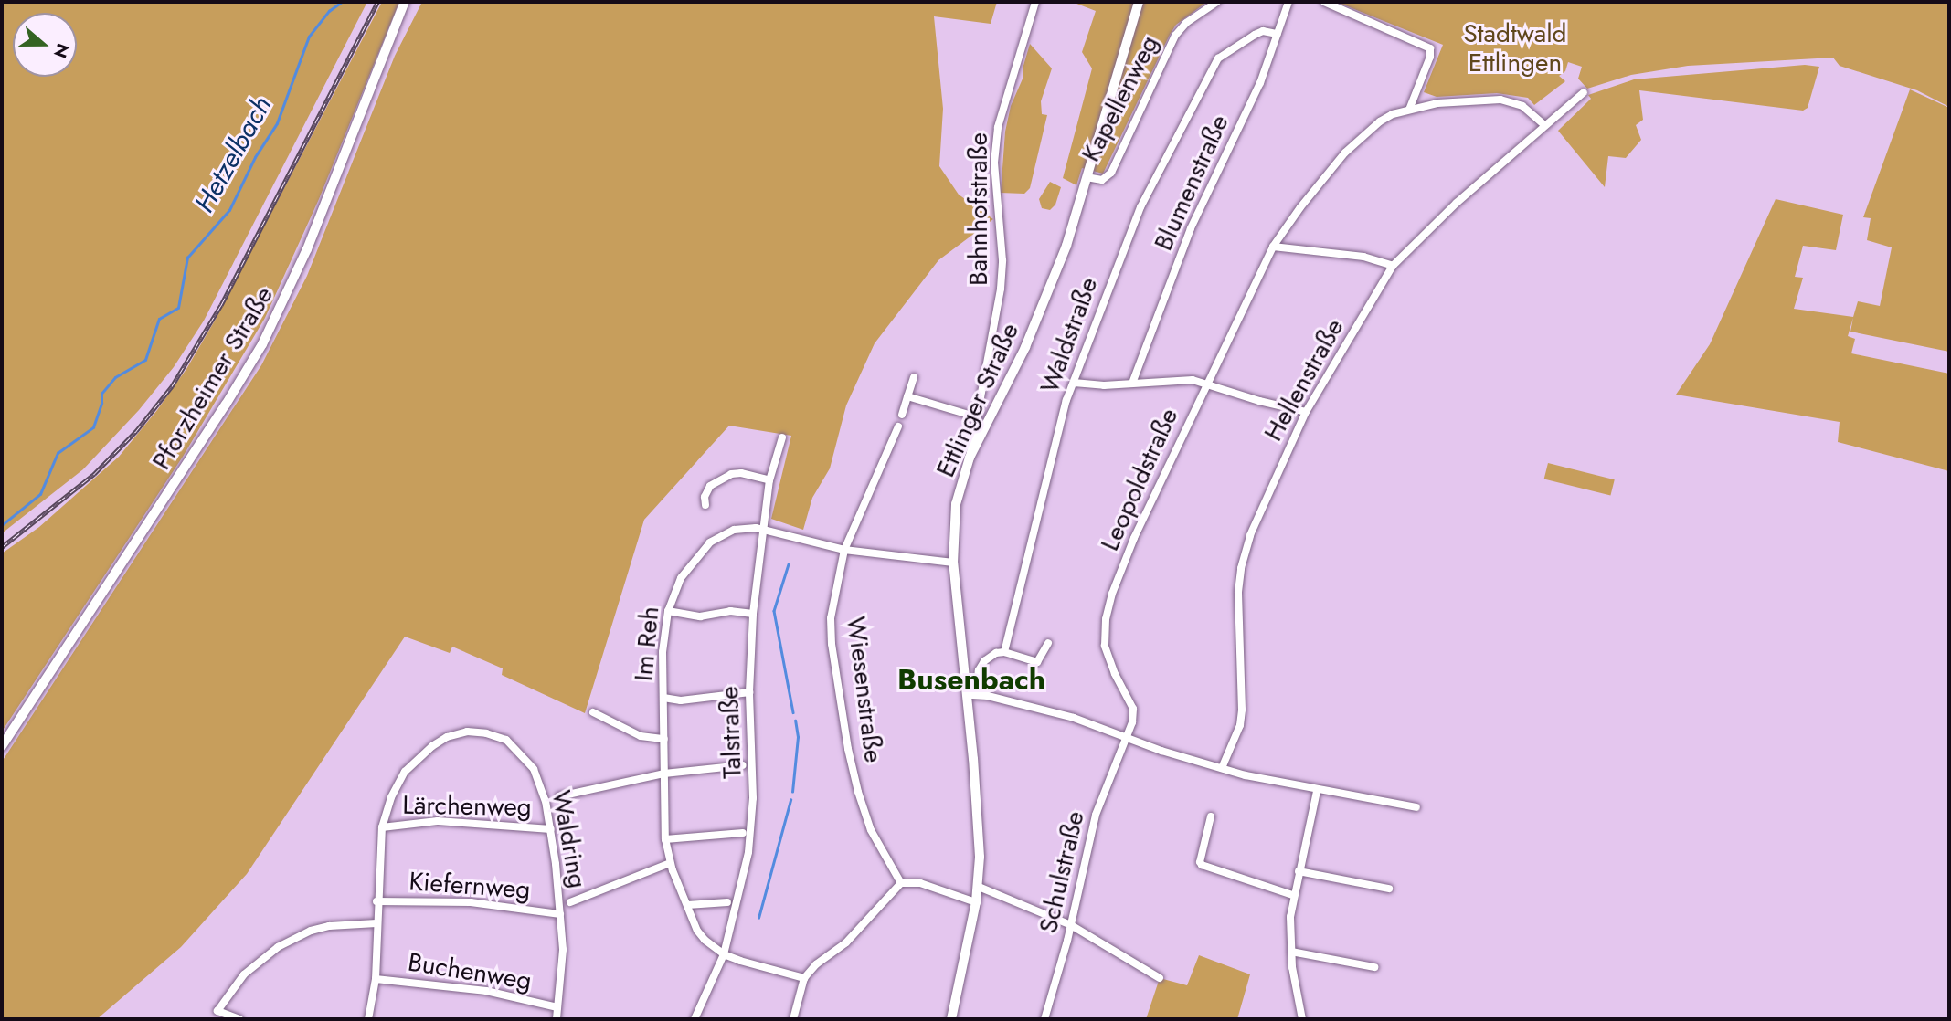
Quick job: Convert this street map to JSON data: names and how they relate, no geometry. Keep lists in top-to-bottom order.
{
  "streets": {
    "main road": ["Pforzheimer Straße", "Ettlinger Straße"],
    "street": [
      "Kapellenweg",
      "Blumenstraße",
      "Bahnhofstraße",
      "Waldstraße",
      "Hellenstraße",
      "Leopoldstraße",
      "Im Reh",
      "Wiesenstraße",
      "Talstraße",
      "Lärchenweg",
      "Waldring",
      "Schulstraße",
      "Kiefernweg",
      "Buchenweg"
    ]
  },
  "crossings": [
    ["Kapellenweg", "Ettlinger Straße"],
    ["Blumenstraße", "Waldstraße"],
    ["Bahnhofstraße", "Ettlinger Straße"],
    ["Hellenstraße", "Leopoldstraße"],
    ["Ettlinger Straße", "Im Reh"],
    ["Leopoldstraße", "Schulstraße"],
    ["Im Reh", "Wiesenstraße"],
    ["Im Reh", "Talstraße"],
    ["Lärchenweg", "Waldring"],
    ["Waldring", "Kiefernweg"],
    ["Waldring", "Buchenweg"]
  ],
  "districts": ["Busenbach"],
  "water": ["Hetzelbach"],
  "parks": ["Stadtwald Ettlingen"],
  "north": "right"
}
